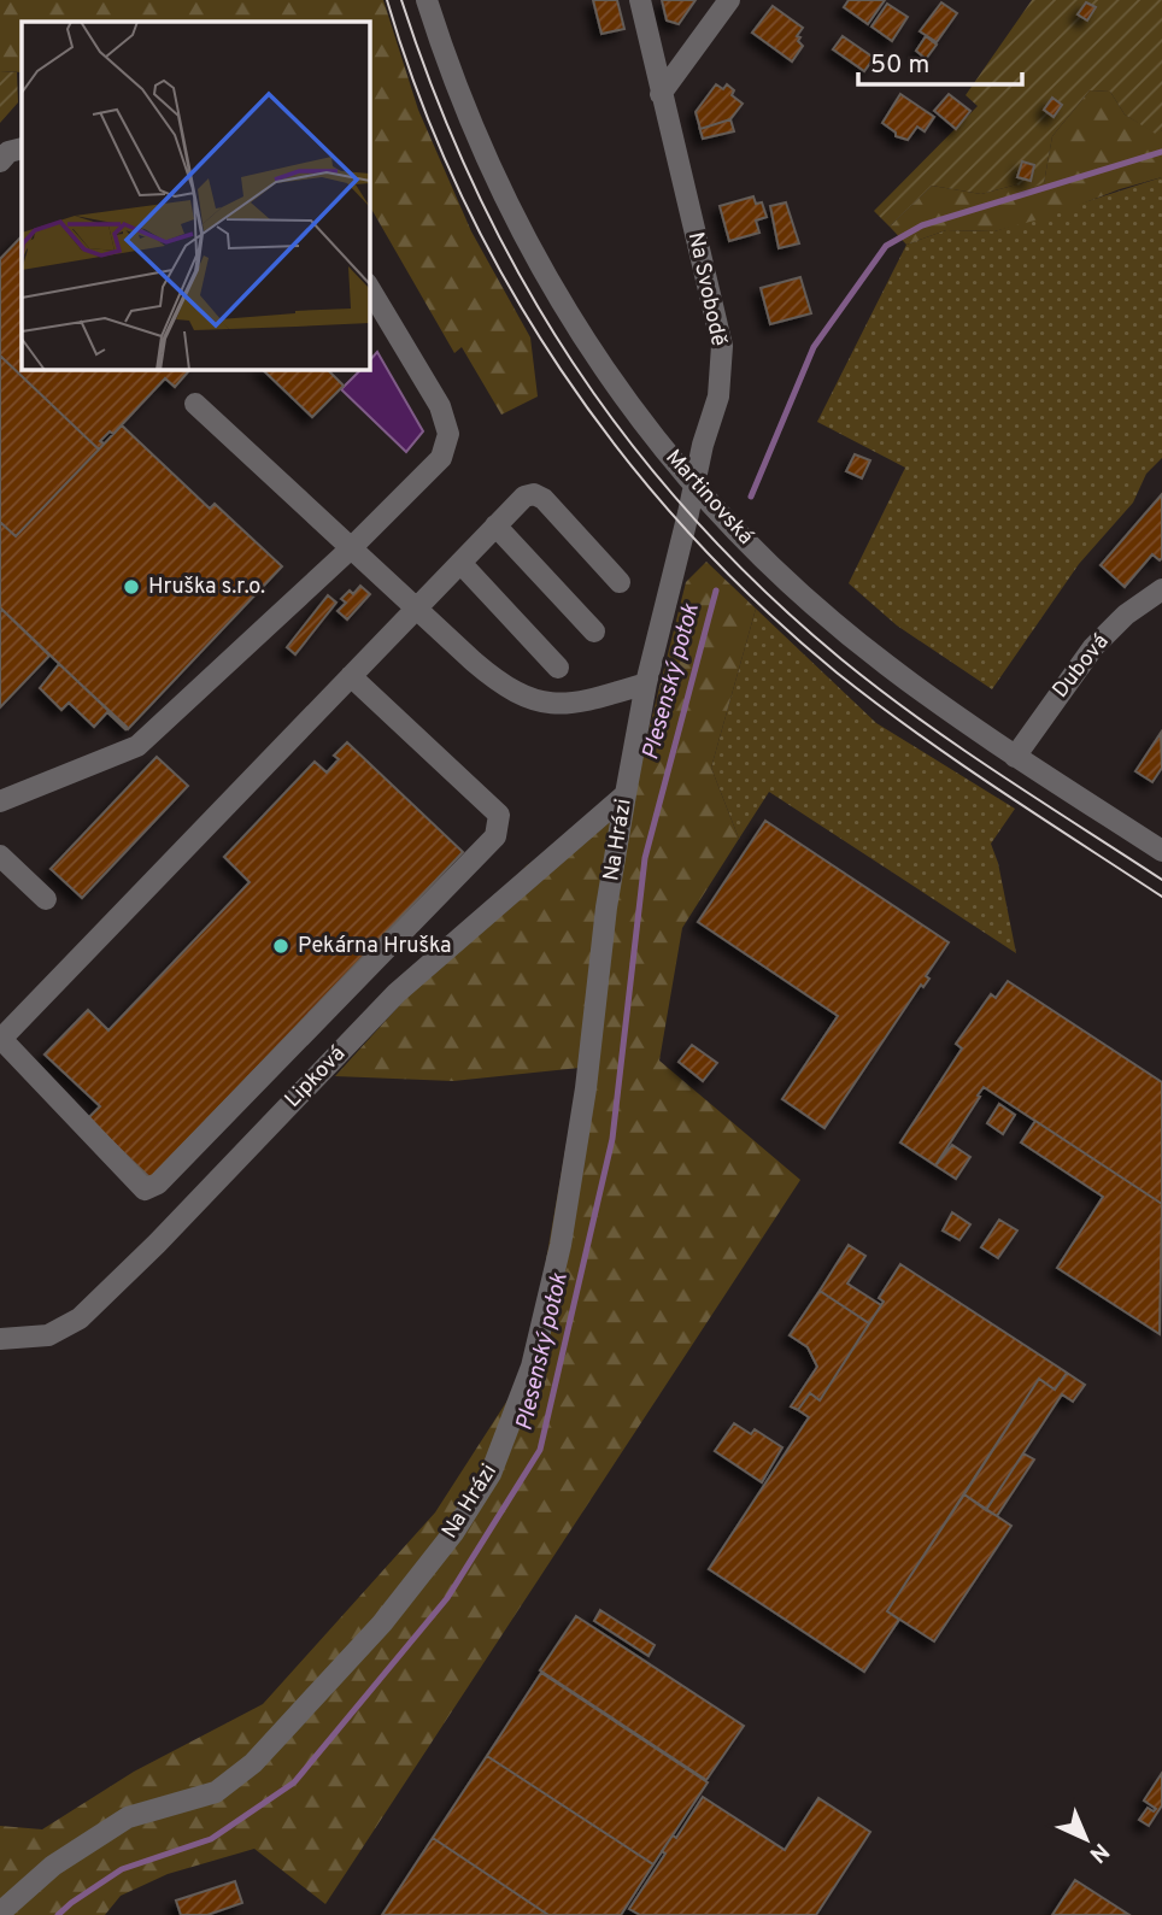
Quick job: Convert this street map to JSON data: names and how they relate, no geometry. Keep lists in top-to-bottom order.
{
  "streets": {
    "street": [
      "Na Svobodě",
      "Martinovská",
      "Dubová",
      "Na Hrázi",
      "Lipková"
    ]
  },
  "crossings": [
    ["Na Svobodě", "Martinovská"],
    ["Na Svobodě", "Na Hrázi"],
    ["Martinovská", "Dubová"],
    ["Martinovská", "Na Hrázi"],
    ["Na Hrázi", "Lipková"]
  ],
  "water": ["Plesenský potok"],
  "places": ["Hruška s.r.o.", "Pekárna Hruška"],
  "scale_bar": "50 m",
  "north": "bottom right"
}
